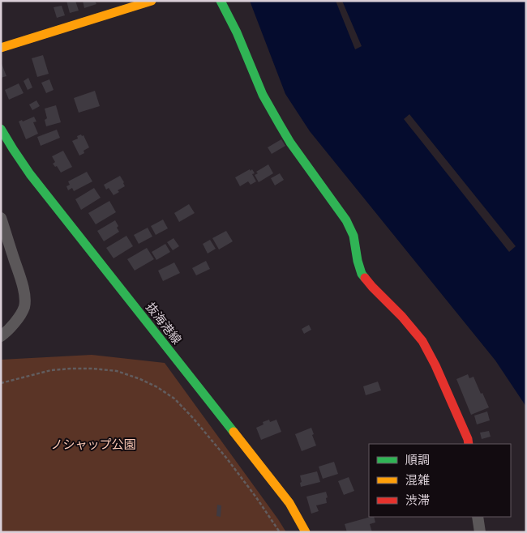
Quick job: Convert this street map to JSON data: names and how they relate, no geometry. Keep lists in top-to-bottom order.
{
  "streets": {
    "street": ["抜海港線"]
  },
  "parks": ["ノシャップ公園"],
  "legend": ["順調", "混雑", "渋滞"]
}
